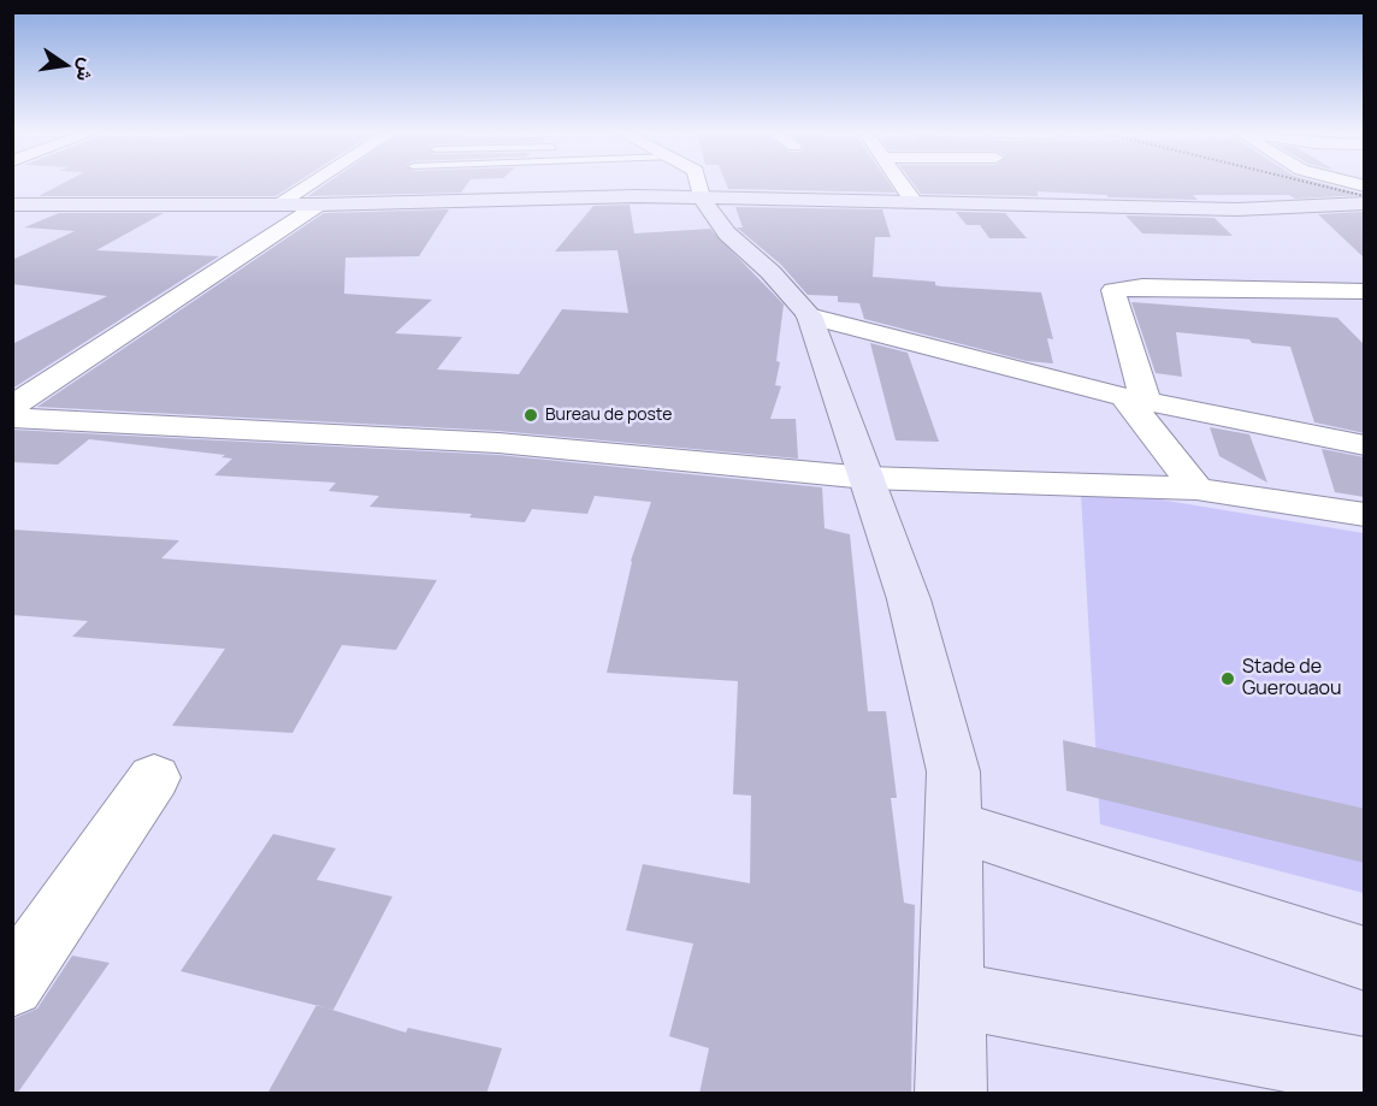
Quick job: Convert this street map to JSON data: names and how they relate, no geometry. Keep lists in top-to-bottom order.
{
  "places": ["Bureau de poste", "Stade de Guerouaou"],
  "north": "right"
}
